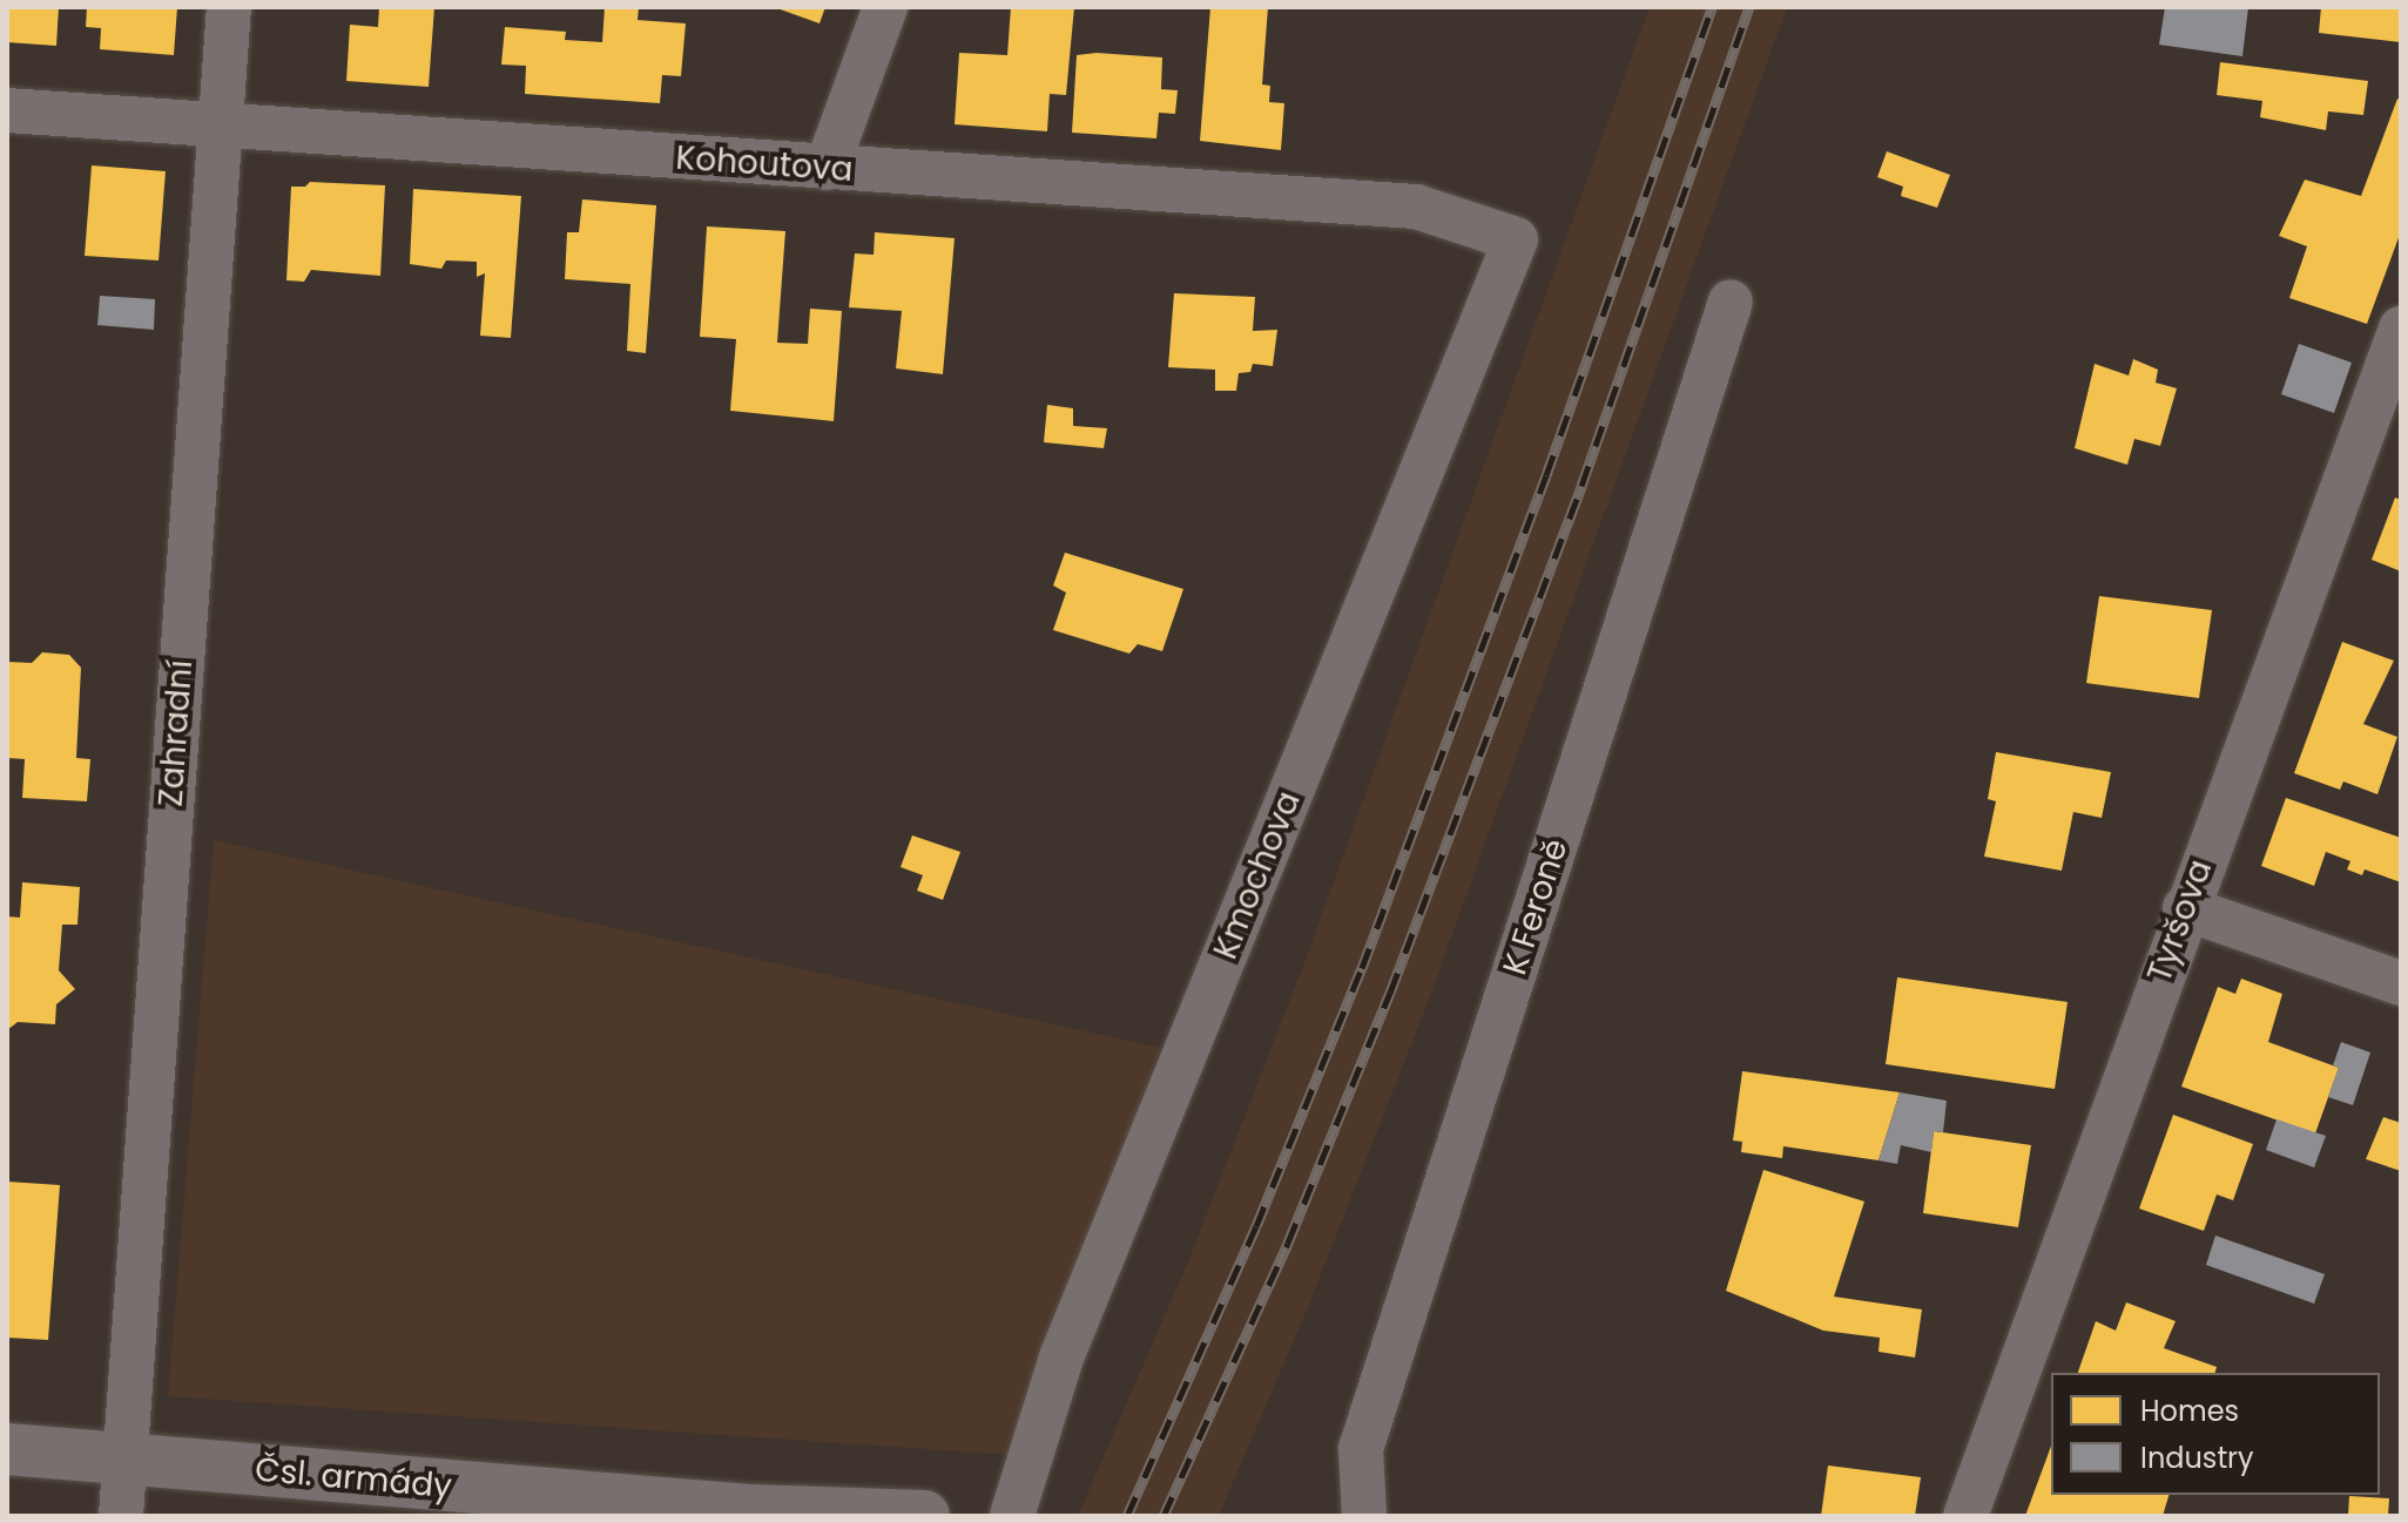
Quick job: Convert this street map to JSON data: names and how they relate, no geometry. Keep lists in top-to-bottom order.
{
  "streets": {
    "street": [
      "Kohoutova",
      "Zahradní",
      "Kmochova",
      "K Feroně",
      "Tyršova",
      "Čsl. armády"
    ]
  },
  "crossings": [
    ["Kohoutova", "Zahradní"],
    ["Kohoutova", "Kmochova"],
    ["Zahradní", "Čsl. armády"]
  ],
  "legend": ["Homes", "Industry"]
}
